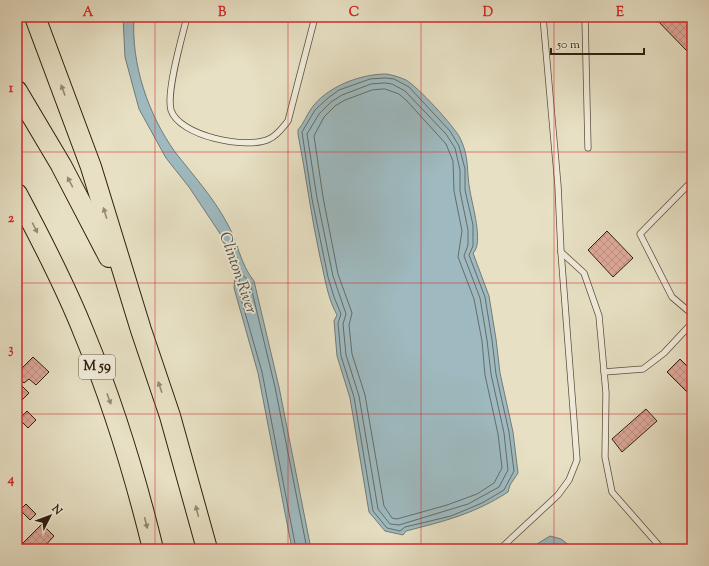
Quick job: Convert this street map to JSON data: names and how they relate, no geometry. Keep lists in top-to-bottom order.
{
  "streets": {
    "highway": ["M 59"]
  },
  "water": ["Clinton River"],
  "scale_bar": "50 m",
  "north": "top right",
  "grid": {
    "columns": [
      "A",
      "B",
      "C",
      "D",
      "E"
    ],
    "rows": [
      "1",
      "2",
      "3",
      "4"
    ]
  }
}
